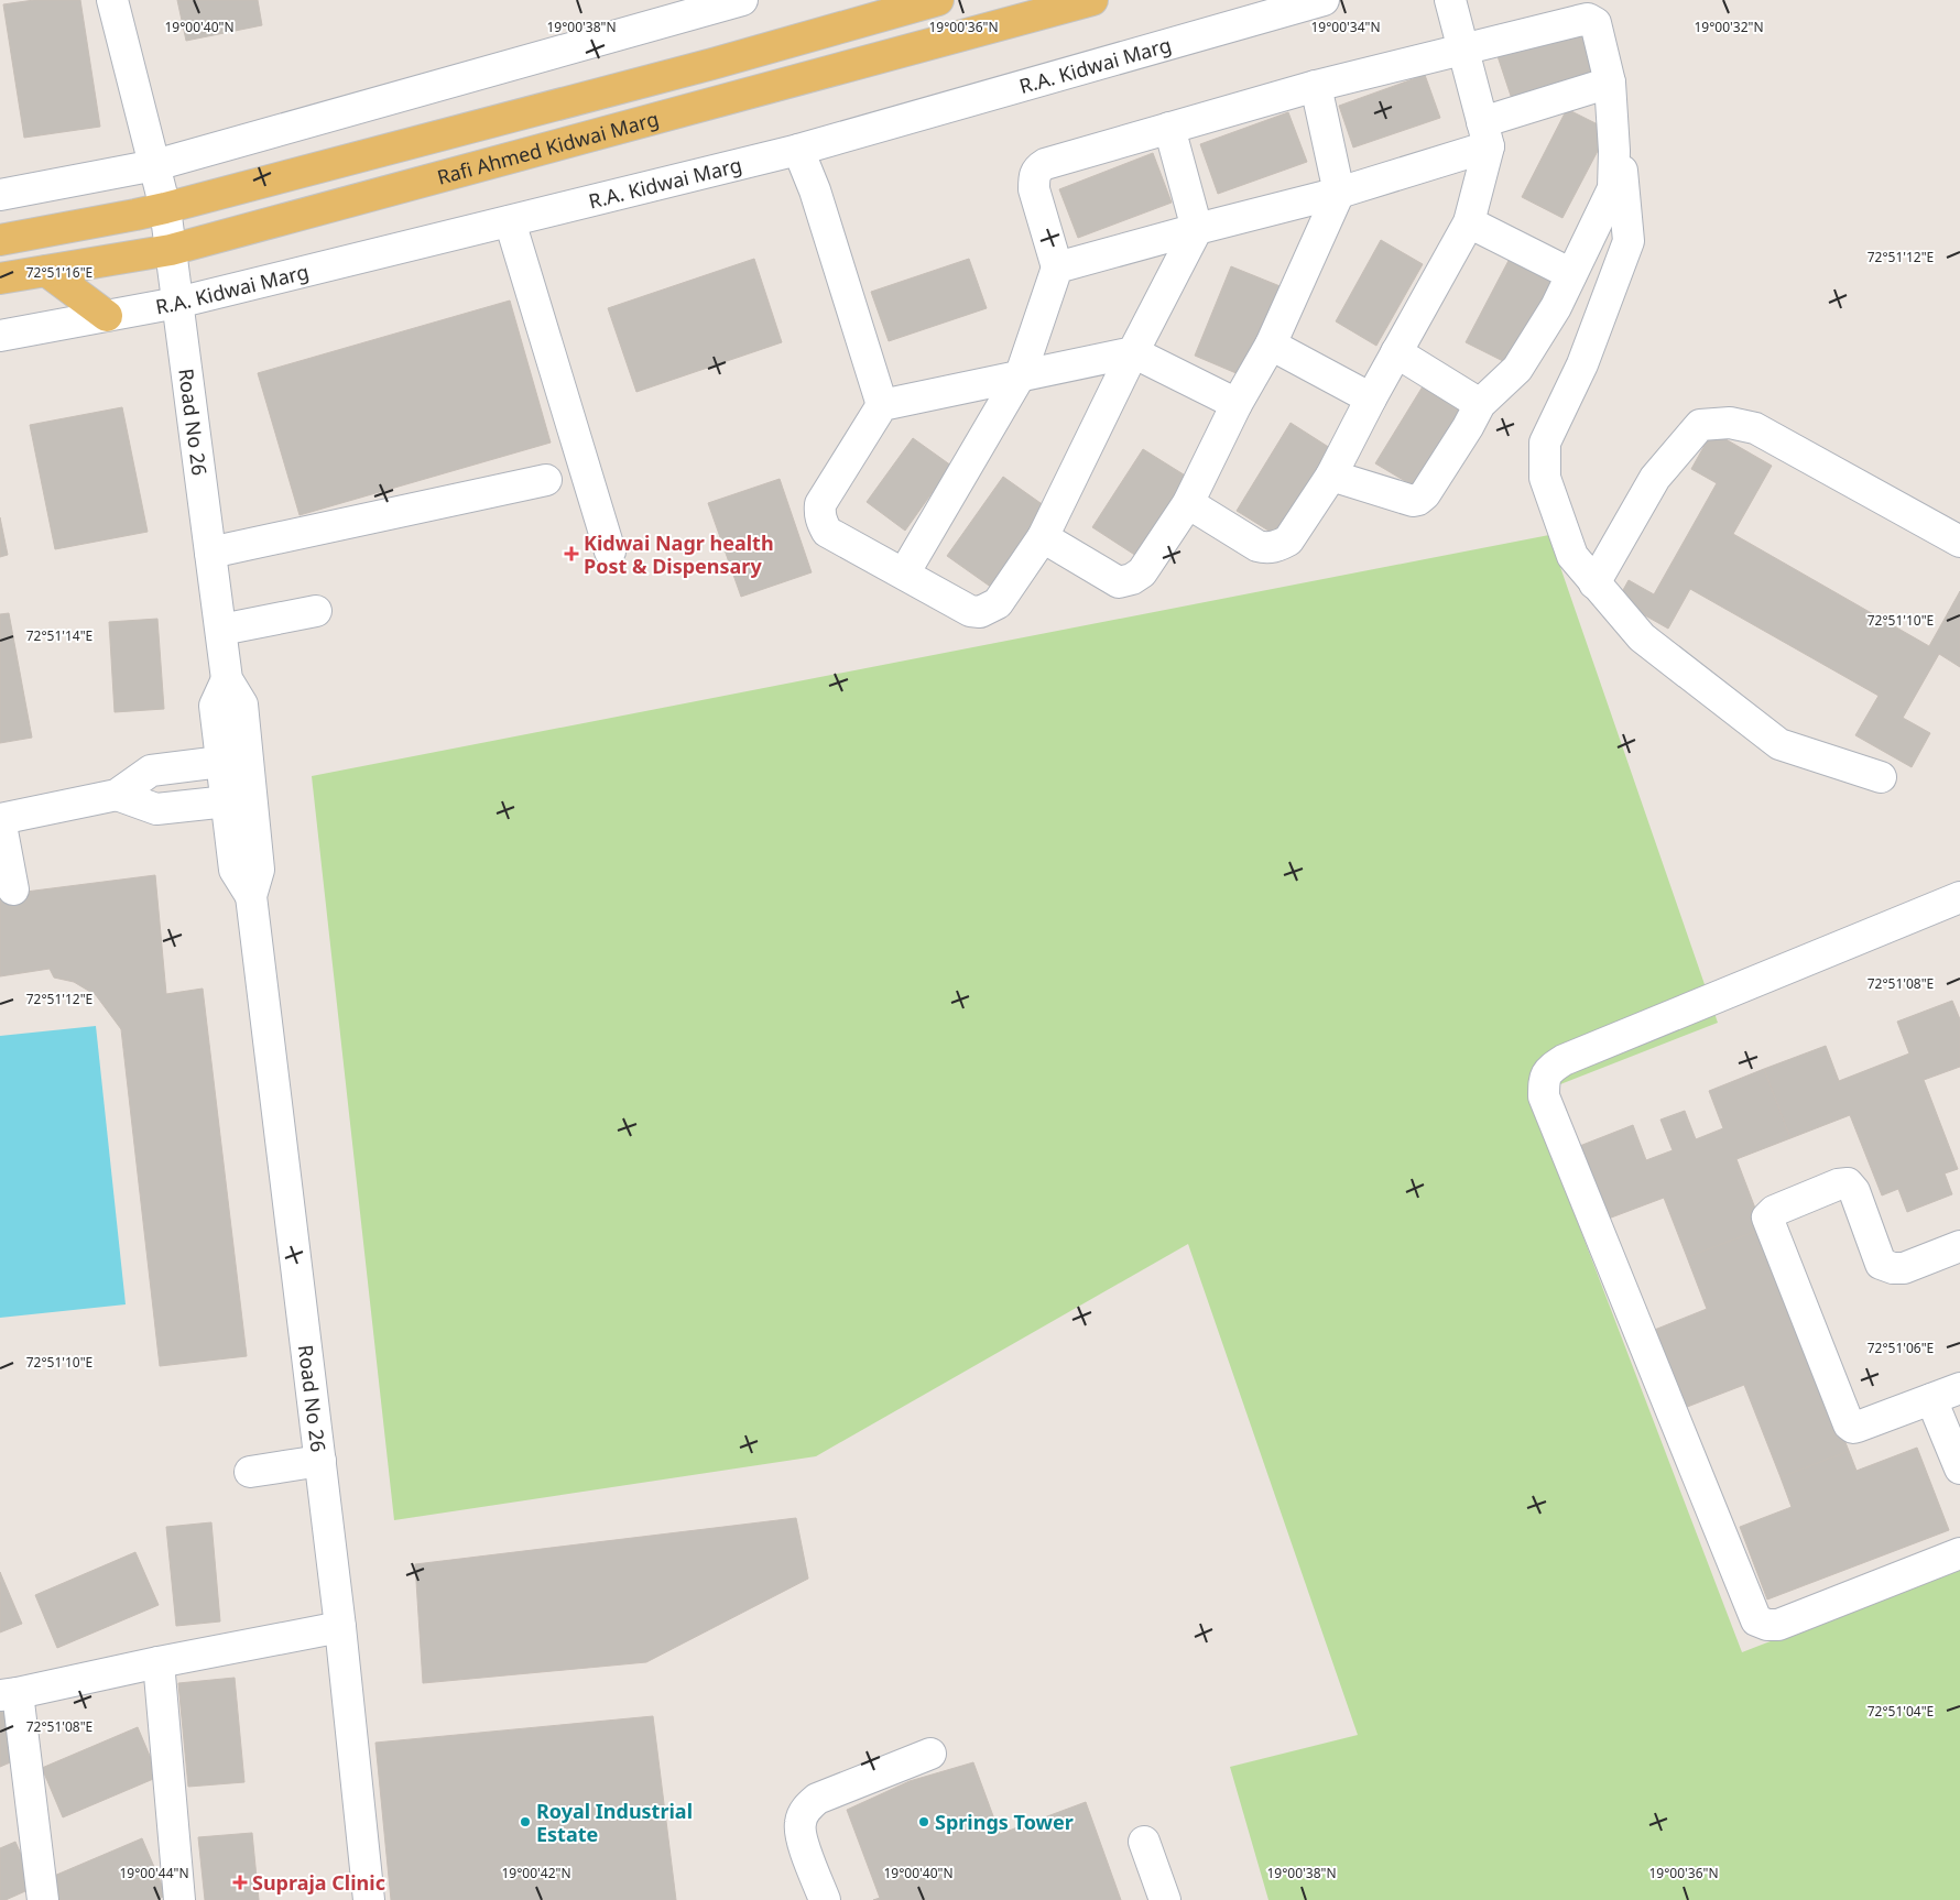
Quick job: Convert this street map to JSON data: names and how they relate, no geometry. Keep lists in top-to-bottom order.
{
  "streets": {
    "main road": ["Rafi Ahmed Kidwai Marg"],
    "street": ["R.A. Kidwai Marg", "Road No 26"]
  },
  "crossings": [
    ["R.A. Kidwai Marg", "Road No 26"],
    ["Rafi Ahmed Kidwai Marg", "Road No 26"]
  ],
  "places": {
    "health": ["Kidwai Nagr health Post & Dispensary", "Supraja Clinic"],
    "other": ["Royal Industrial Estate", "Springs Tower"]
  },
  "coordinates": [
    "19°00'40\"N",
    "19°00'38\"N",
    "19°00'36\"N",
    "19°00'34\"N",
    "19°00'32\"N",
    "72°51'12\"E",
    "72°51'16\"E",
    "72°51'10\"E",
    "72°51'14\"E",
    "72°51'08\"E",
    "72°51'06\"E",
    "72°51'04\"E",
    "19°00'44\"N",
    "19°00'42\"N"
  ]
}
